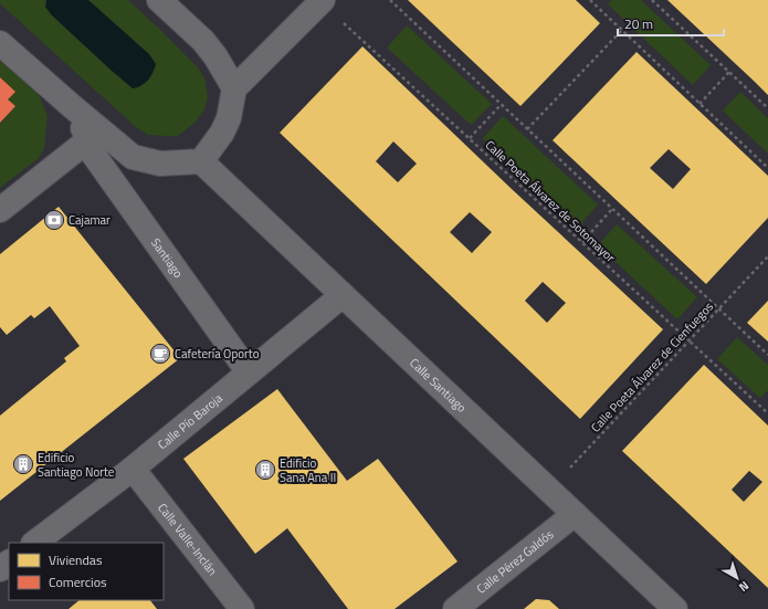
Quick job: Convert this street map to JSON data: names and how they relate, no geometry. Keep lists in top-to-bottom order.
{
  "streets": {
    "street": [
      "Santiago",
      "Calle Santiago",
      "Calle Pío Baroja",
      "Calle Valle-Inclán",
      "Calle Pérez Galdós"
    ],
    "path": ["Calle Poeta Álvarez de Sotomayor", "Calle Poeta Álvarez de Cienfuegos"]
  },
  "crossings": [
    ["Calle Poeta Álvarez de Sotomayor", "Calle Poeta Álvarez de Cienfuegos"],
    ["Santiago", "Calle Pío Baroja"],
    ["Calle Poeta Álvarez de Cienfuegos", "Calle Santiago"],
    ["Calle Santiago", "Calle Pío Baroja"],
    ["Calle Santiago", "Calle Pérez Galdós"],
    ["Calle Pío Baroja", "Calle Valle-Inclán"]
  ],
  "places": {
    "bank": ["Cajamar"],
    "cafe": ["Cafetería Oporto"],
    "building": ["Edificio Santiago Norte", "Edificio Sana Ana II"]
  },
  "legend": ["Viviendas", "Comercios"],
  "scale_bar": "20 m",
  "north": "bottom right"
}
